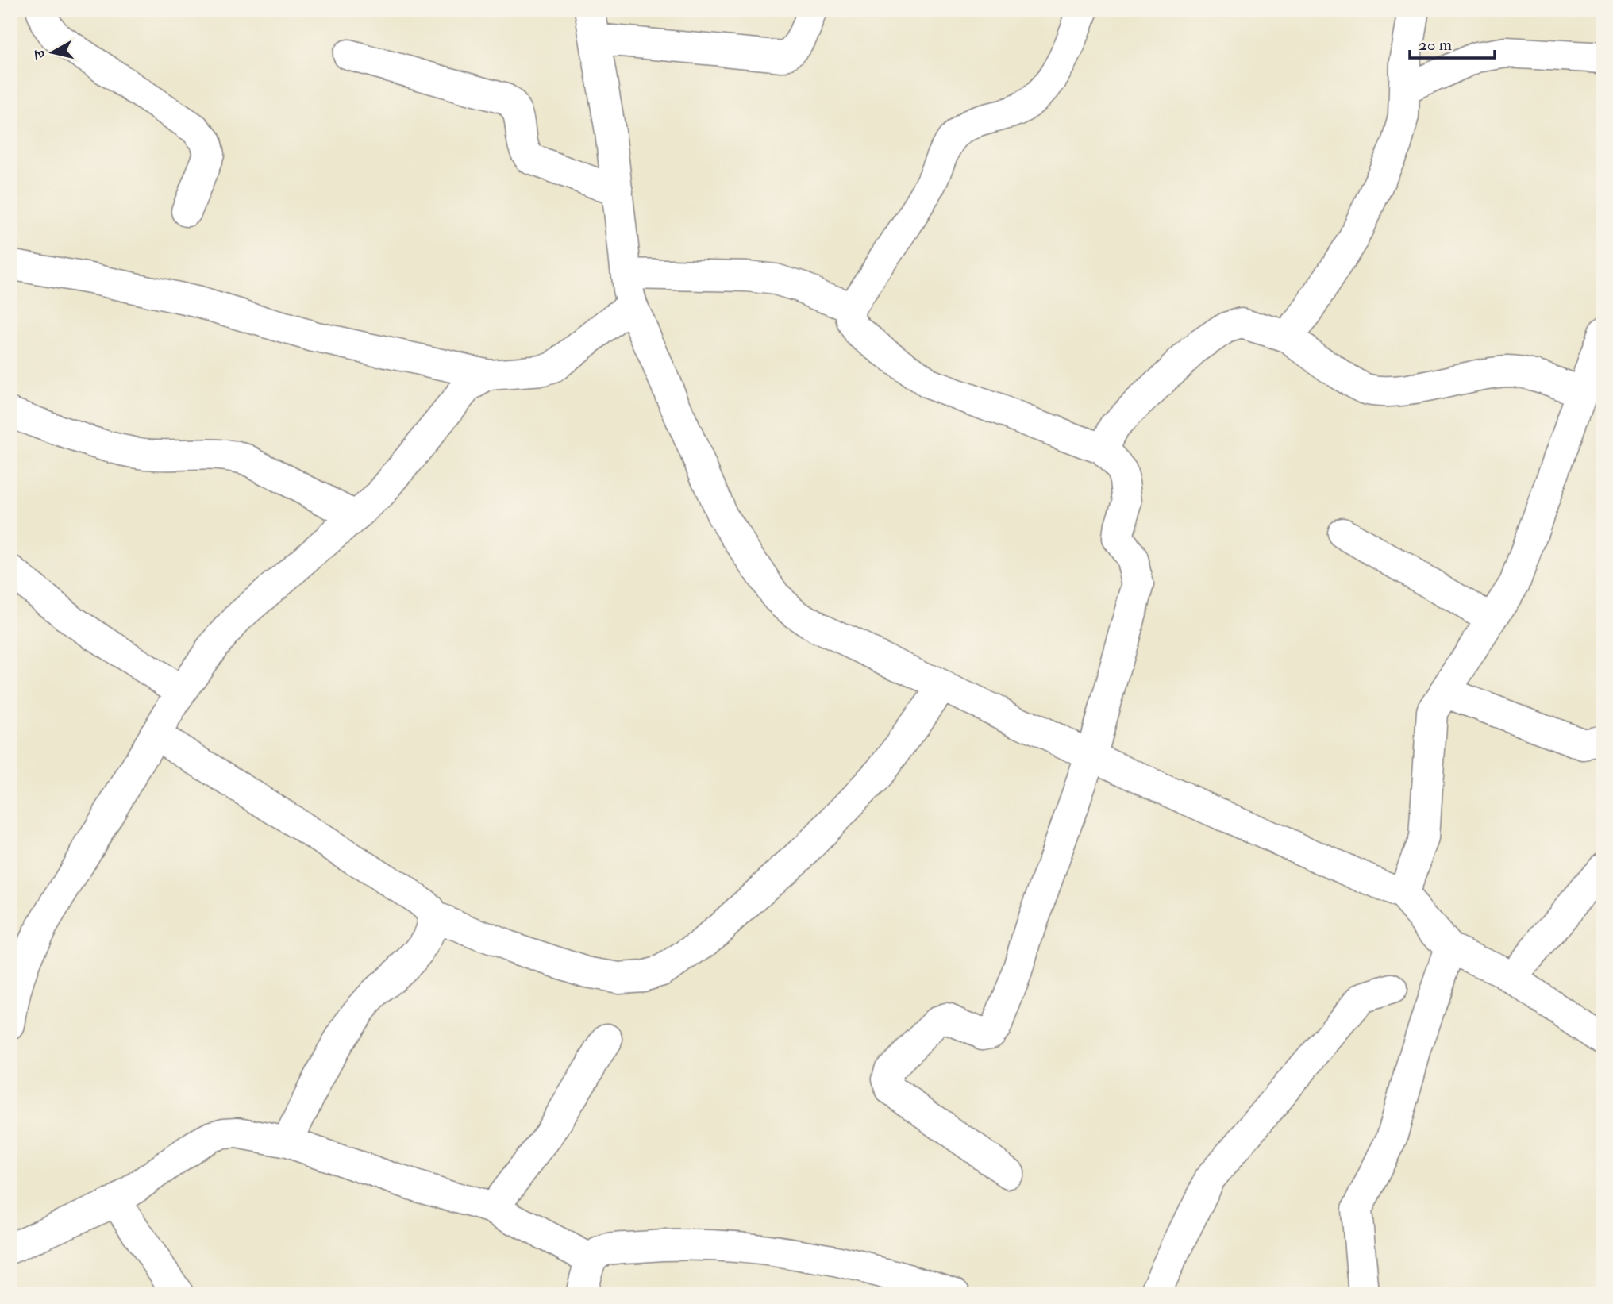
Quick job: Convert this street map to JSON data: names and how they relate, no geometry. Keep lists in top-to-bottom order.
{
  "scale_bar": "20 m",
  "north": "left"
}
